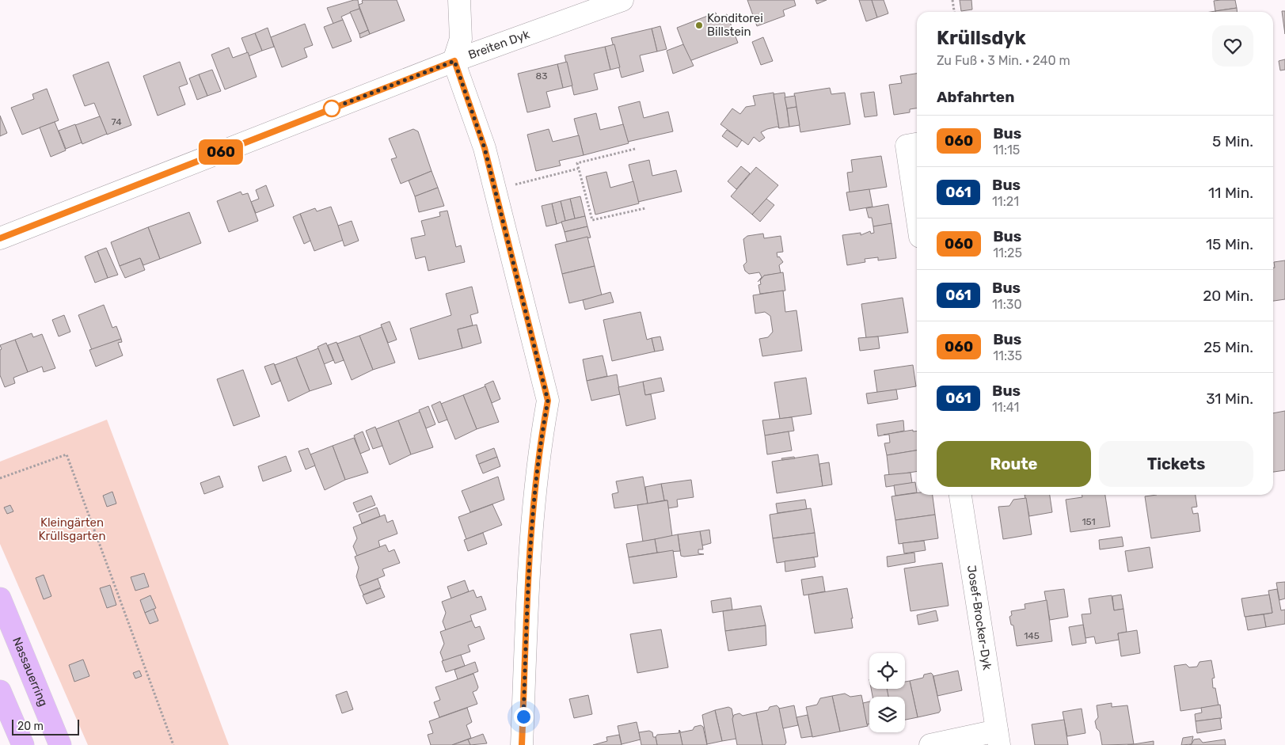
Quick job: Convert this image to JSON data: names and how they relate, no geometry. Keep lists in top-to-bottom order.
{
  "streets": {
    "main road": ["Nassauerring"],
    "street": ["Breiten Dyk", "Josef-Brocker-Dyk"]
  },
  "parks": ["Kleingärten Krüllsgarten"],
  "places": ["Konditorei Billstein"],
  "lines": ["bus line 060"],
  "house_numbers": [
    "83",
    "74",
    "151",
    "145"
  ],
  "scale_bar": "20 m",
  "page": {
    "on_map": "060",
    "heading": [
      ["Krüllsdyk", "Zu Fuß · 3 Min. · 240 m"],
      "Abfahrten"
    ],
    "list": [
      {
        "mark": "060",
        "name": "Bus",
        "note": "11:15",
        "value": "5 Min."
      },
      {
        "mark": "061",
        "name": "Bus",
        "note": "11:21",
        "value": "11 Min."
      },
      {
        "mark": "060",
        "name": "Bus",
        "note": "11:25",
        "value": "15 Min."
      },
      {
        "mark": "061",
        "name": "Bus",
        "note": "11:30",
        "value": "20 Min."
      },
      {
        "mark": "060",
        "name": "Bus",
        "note": "11:35",
        "value": "25 Min."
      },
      {
        "mark": "061",
        "name": "Bus",
        "note": "11:41",
        "value": "31 Min."
      }
    ],
    "buttons": ["Route", "Tickets"],
    "scale": "20 m"
  }
}
